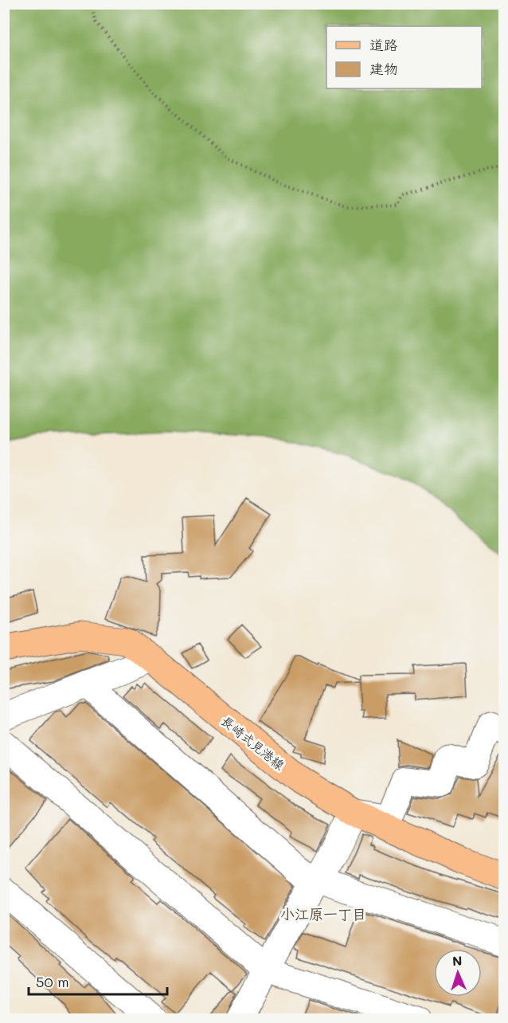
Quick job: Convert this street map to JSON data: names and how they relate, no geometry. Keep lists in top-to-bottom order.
{
  "streets": {
    "main road": ["長崎式見港線"]
  },
  "districts": ["小江原一丁目"],
  "legend": ["道路", "建物"],
  "scale_bar": "50 m",
  "north": "top"
}
